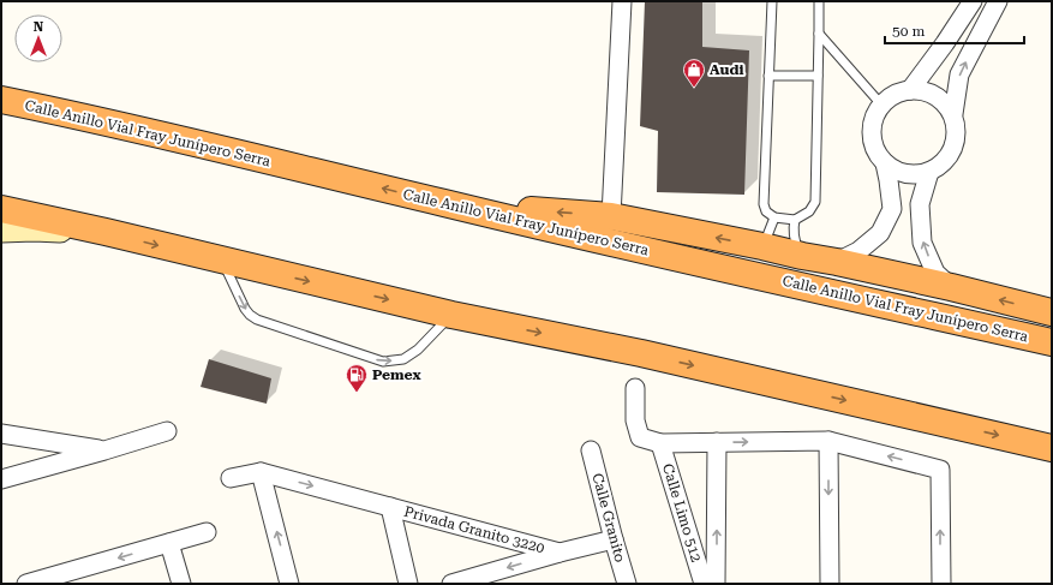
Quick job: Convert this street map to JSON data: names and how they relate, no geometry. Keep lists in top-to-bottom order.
{
  "streets": {
    "highway": ["Calle Anillo Vial Fray Junípero Serra"],
    "street": ["Calle Limo 512", "Calle Granito", "Privada Granito 3220"]
  },
  "places": {
    "shop": ["Audi"],
    "fuel station": ["Pemex"]
  },
  "scale_bar": "50 m",
  "north": "top"
}
